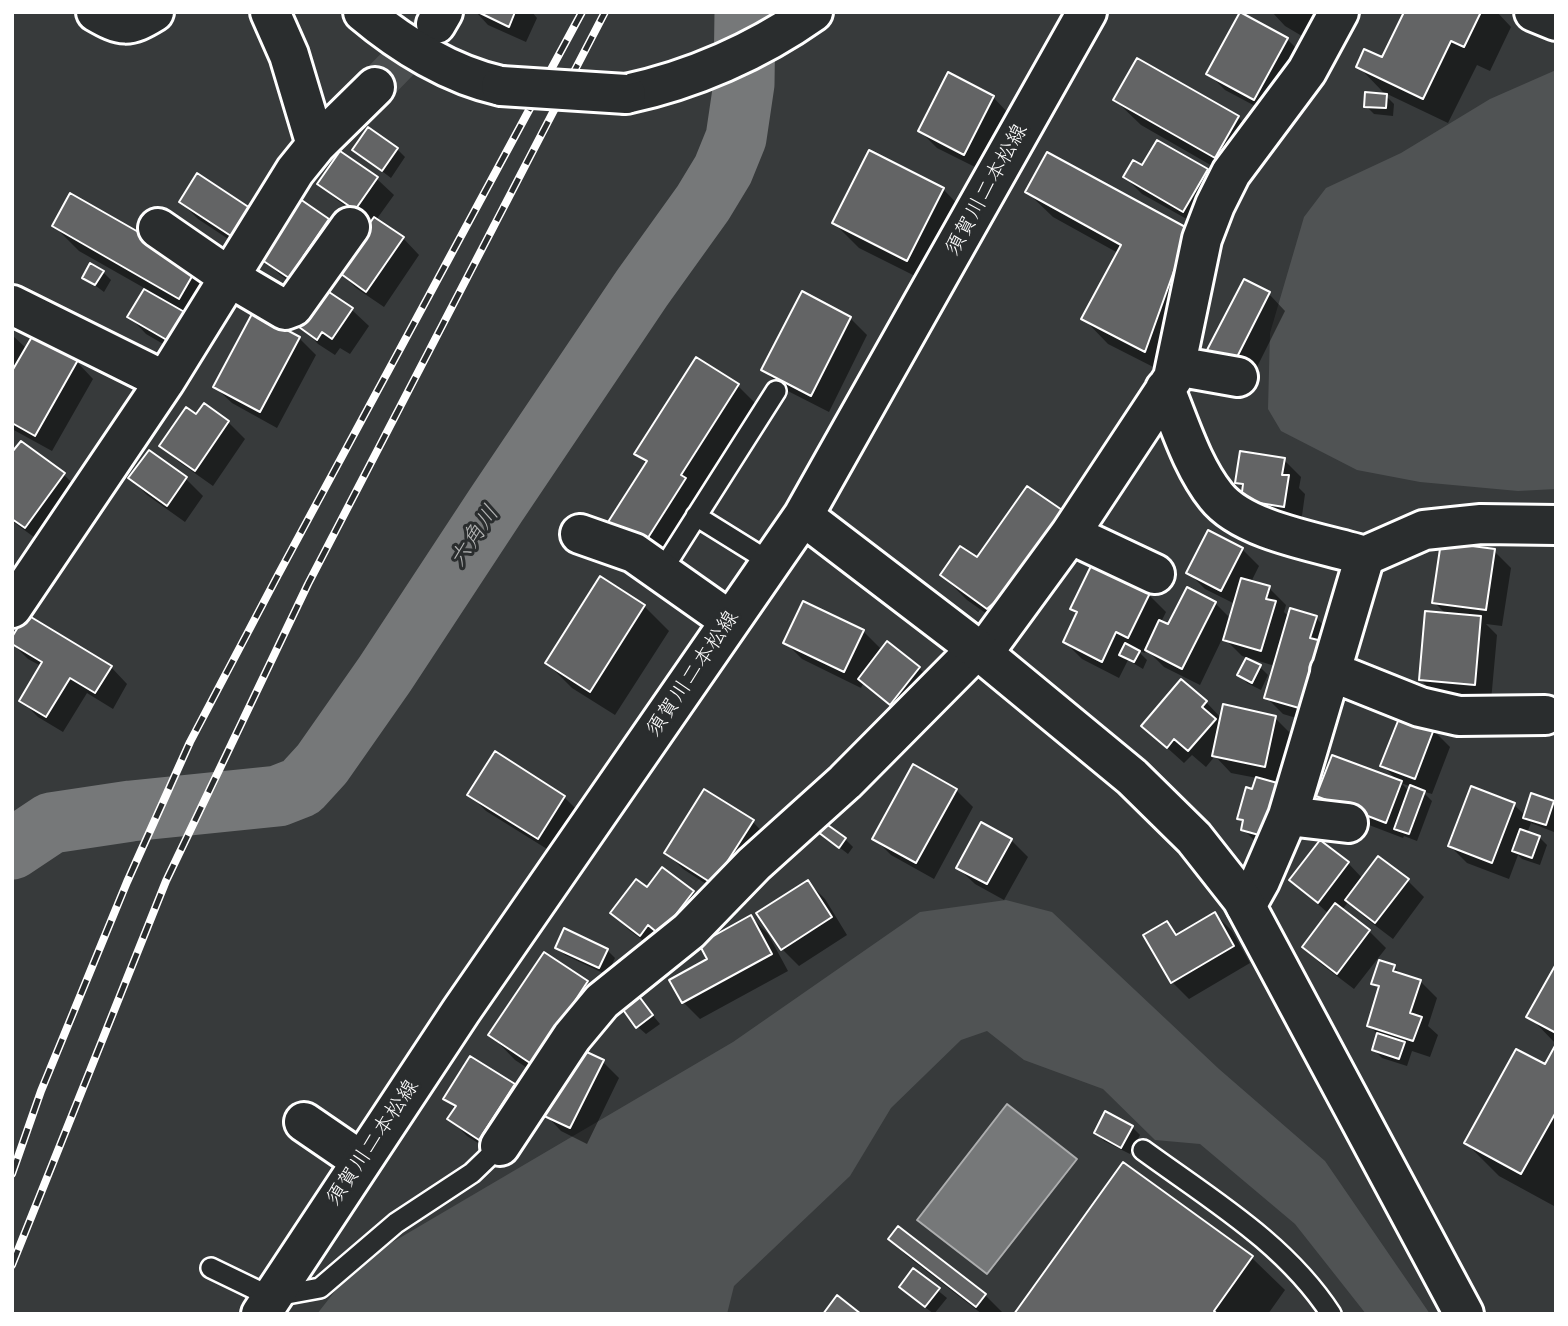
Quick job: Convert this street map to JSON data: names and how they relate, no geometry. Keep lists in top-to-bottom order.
{
  "streets": {
    "street": ["須賀川二本松線"]
  },
  "water": ["六角川"]
}
